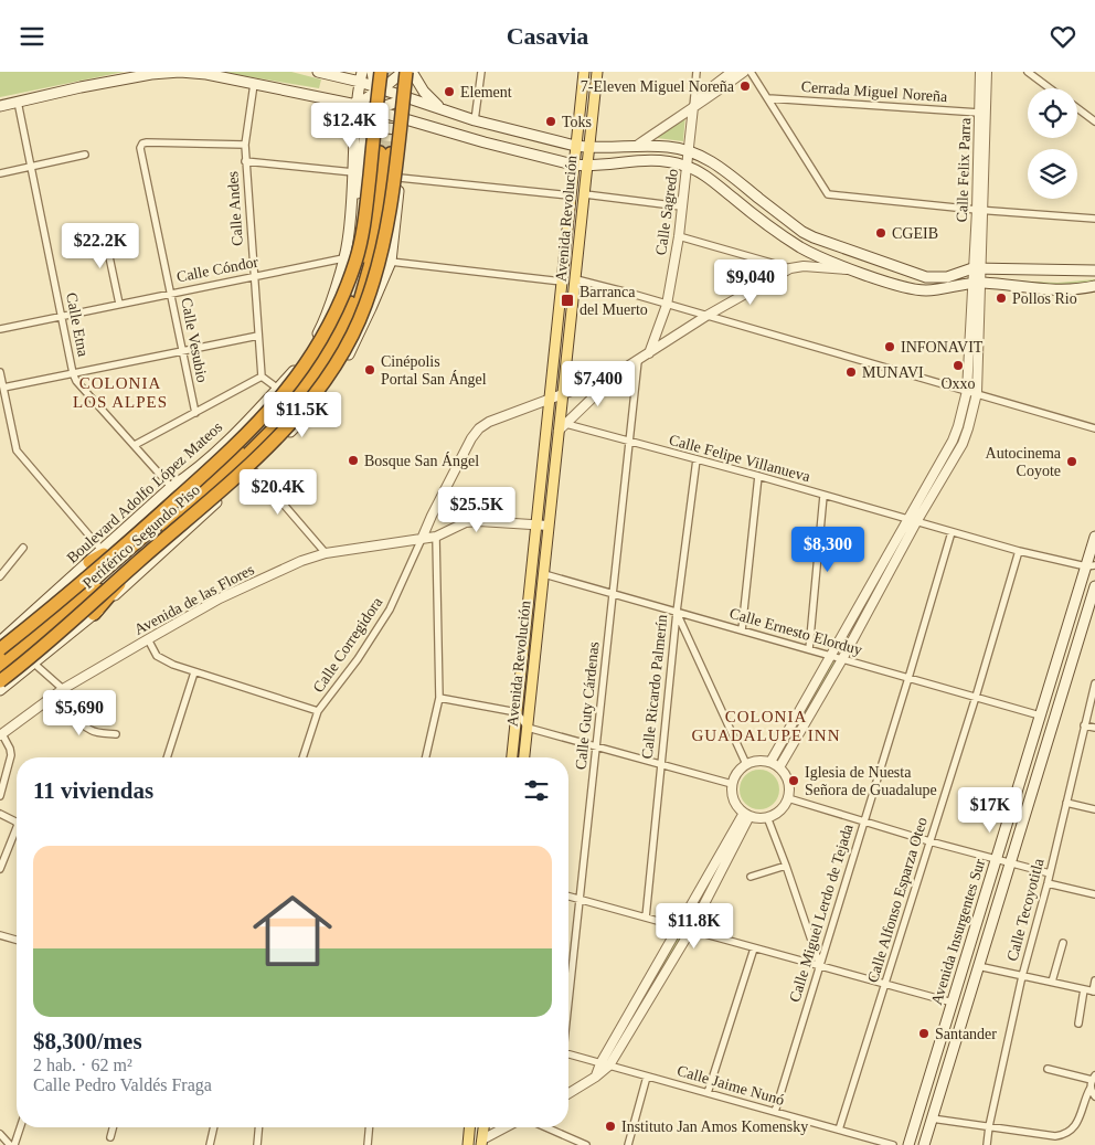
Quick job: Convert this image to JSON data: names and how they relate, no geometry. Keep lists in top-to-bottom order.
{
  "streets": {
    "highway": ["Periférico Segundo Piso"],
    "main road": ["Avenida Revolución", "Boulevard Adolfo López Mateos", "Avenida Insurgentes Sur"],
    "street": [
      "Cerrada Miguel Noreña",
      "Calle Felix Parra",
      "Calle Andes",
      "Calle Sagredo",
      "Calle Cóndor",
      "Calle Etna",
      "Calle Vesubio",
      "Calle Felipe Villanueva",
      "Avenida de las Flores",
      "Calle Ernesto Elorduy",
      "Calle Corregidora",
      "Calle Ricardo Palmerín",
      "Calle Guty Cárdenas",
      "Calle Alfonso Esparza Oteo",
      "Calle Tecoyotitla",
      "Calle Miguel Lerdo de Tejada",
      "Calle Jaime Nunó"
    ]
  },
  "crossings": [
    ["Cerrada Miguel Noreña", "Calle Felix Parra"],
    ["Calle Andes", "Calle Cóndor"],
    ["Calle Andes", "Calle Vesubio"],
    ["Avenida Revolución", "Calle Felipe Villanueva"],
    ["Avenida Revolución", "Calle Ernesto Elorduy"],
    ["Calle Cóndor", "Calle Etna"],
    ["Calle Cóndor", "Calle Vesubio"],
    ["Calle Cóndor", "Boulevard Adolfo López Mateos"],
    ["Calle Etna", "Boulevard Adolfo López Mateos"],
    ["Calle Felipe Villanueva", "Calle Ricardo Palmerín"],
    ["Calle Felipe Villanueva", "Calle Guty Cárdenas"],
    ["Calle Felipe Villanueva", "Calle Alfonso Esparza Oteo"],
    ["Calle Felipe Villanueva", "Calle Miguel Lerdo de Tejada"],
    ["Calle Felipe Villanueva", "Avenida Insurgentes Sur"],
    ["Boulevard Adolfo López Mateos", "Periférico Segundo Piso"],
    ["Avenida de las Flores", "Calle Corregidora"],
    ["Calle Ernesto Elorduy", "Calle Ricardo Palmerín"],
    ["Calle Ernesto Elorduy", "Calle Guty Cárdenas"],
    ["Calle Ernesto Elorduy", "Calle Alfonso Esparza Oteo"],
    ["Calle Ernesto Elorduy", "Calle Miguel Lerdo de Tejada"],
    ["Calle Ernesto Elorduy", "Avenida Insurgentes Sur"],
    ["Calle Alfonso Esparza Oteo", "Calle Jaime Nunó"],
    ["Calle Miguel Lerdo de Tejada", "Calle Jaime Nunó"]
  ],
  "districts": ["COLONIA LOS ALPES", "COLONIA GUADALUPE INN"],
  "places": {
    "other": [
      "7-Eleven Miguel Noreña",
      "Element",
      "Toks",
      "CGEIB",
      "Pollos Rio",
      "INFONAVIT",
      "Oxxo",
      "Cinépolis Portal San Ángel",
      "MUNAVI",
      "Bosque San Ángel",
      "Autocinema Coyote",
      "Iglesia de Nuesta Señora de Guadalupe",
      "Santander",
      "Instituto Jan Amos Komensky"
    ],
    "transit": ["Barranca del Muerto"]
  },
  "page": {
    "header": "Casavia",
    "price": [
      "$12.4K",
      "$22.2K",
      "$9,040",
      "$7,400",
      "$11.5K",
      "$20.4K",
      "$25.5K",
      "$8,300",
      "$5,690",
      "$17K",
      "$11.8K"
    ],
    "heading": "11 viviendas",
    "list": [
      {
        "name": "$8,300/mes",
        "note": "2 hab. · 62 m² · Calle Pedro Valdés Fraga"
      }
    ]
  }
}
